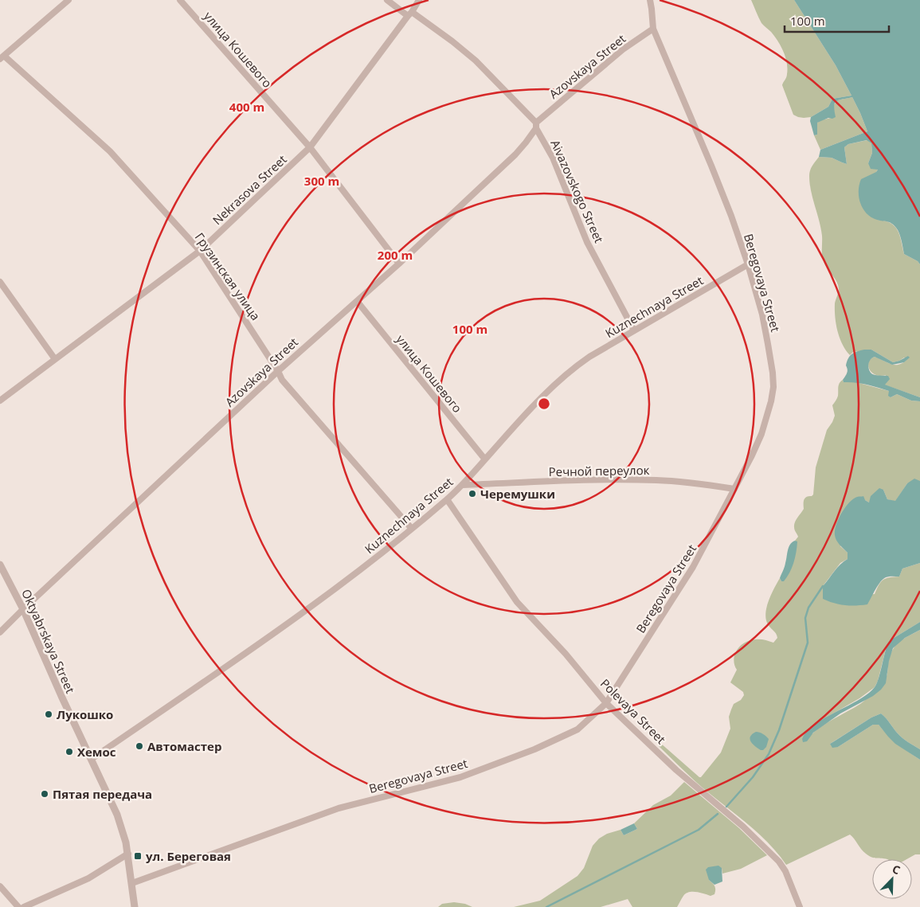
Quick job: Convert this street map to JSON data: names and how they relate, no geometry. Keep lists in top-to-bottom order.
{
  "streets": {
    "street": [
      "улица Кошевого",
      "Azovskaya Street",
      "Nekrasova Street",
      "Aivazovskogo Street",
      "Грузинская улица",
      "Beregovaya Street",
      "Kuznechnaya Street",
      "Речной переулок",
      "Oktyabrskaya Street",
      "Polevaya Street"
    ]
  },
  "crossings": [
    ["улица Кошевого", "Azovskaya Street"],
    ["улица Кошевого", "Nekrasova Street"],
    ["улица Кошевого", "Kuznechnaya Street"],
    ["Azovskaya Street", "Aivazovskogo Street"],
    ["Azovskaya Street", "Грузинская улица"],
    ["Azovskaya Street", "Beregovaya Street"],
    ["Azovskaya Street", "Oktyabrskaya Street"],
    ["Nekrasova Street", "Aivazovskogo Street"],
    ["Nekrasova Street", "Грузинская улица"],
    ["Aivazovskogo Street", "Kuznechnaya Street"],
    ["Грузинская улица", "Kuznechnaya Street"],
    ["Beregovaya Street", "Kuznechnaya Street"],
    ["Beregovaya Street", "Речной переулок"],
    ["Beregovaya Street", "Oktyabrskaya Street"],
    ["Beregovaya Street", "Polevaya Street"],
    ["Kuznechnaya Street", "Речной переулок"],
    ["Kuznechnaya Street", "Oktyabrskaya Street"],
    ["Kuznechnaya Street", "Polevaya Street"]
  ],
  "places": {
    "other": [
      "Черемушки",
      "Лукошко",
      "Автомастер",
      "Хемос",
      "Пятая передача"
    ],
    "transit": ["ул. Береговая"]
  },
  "scale_bar": "100 m",
  "north": "top right",
  "rings": [
    "400 m",
    "300 m",
    "200 m",
    "100 m"
  ]
}
